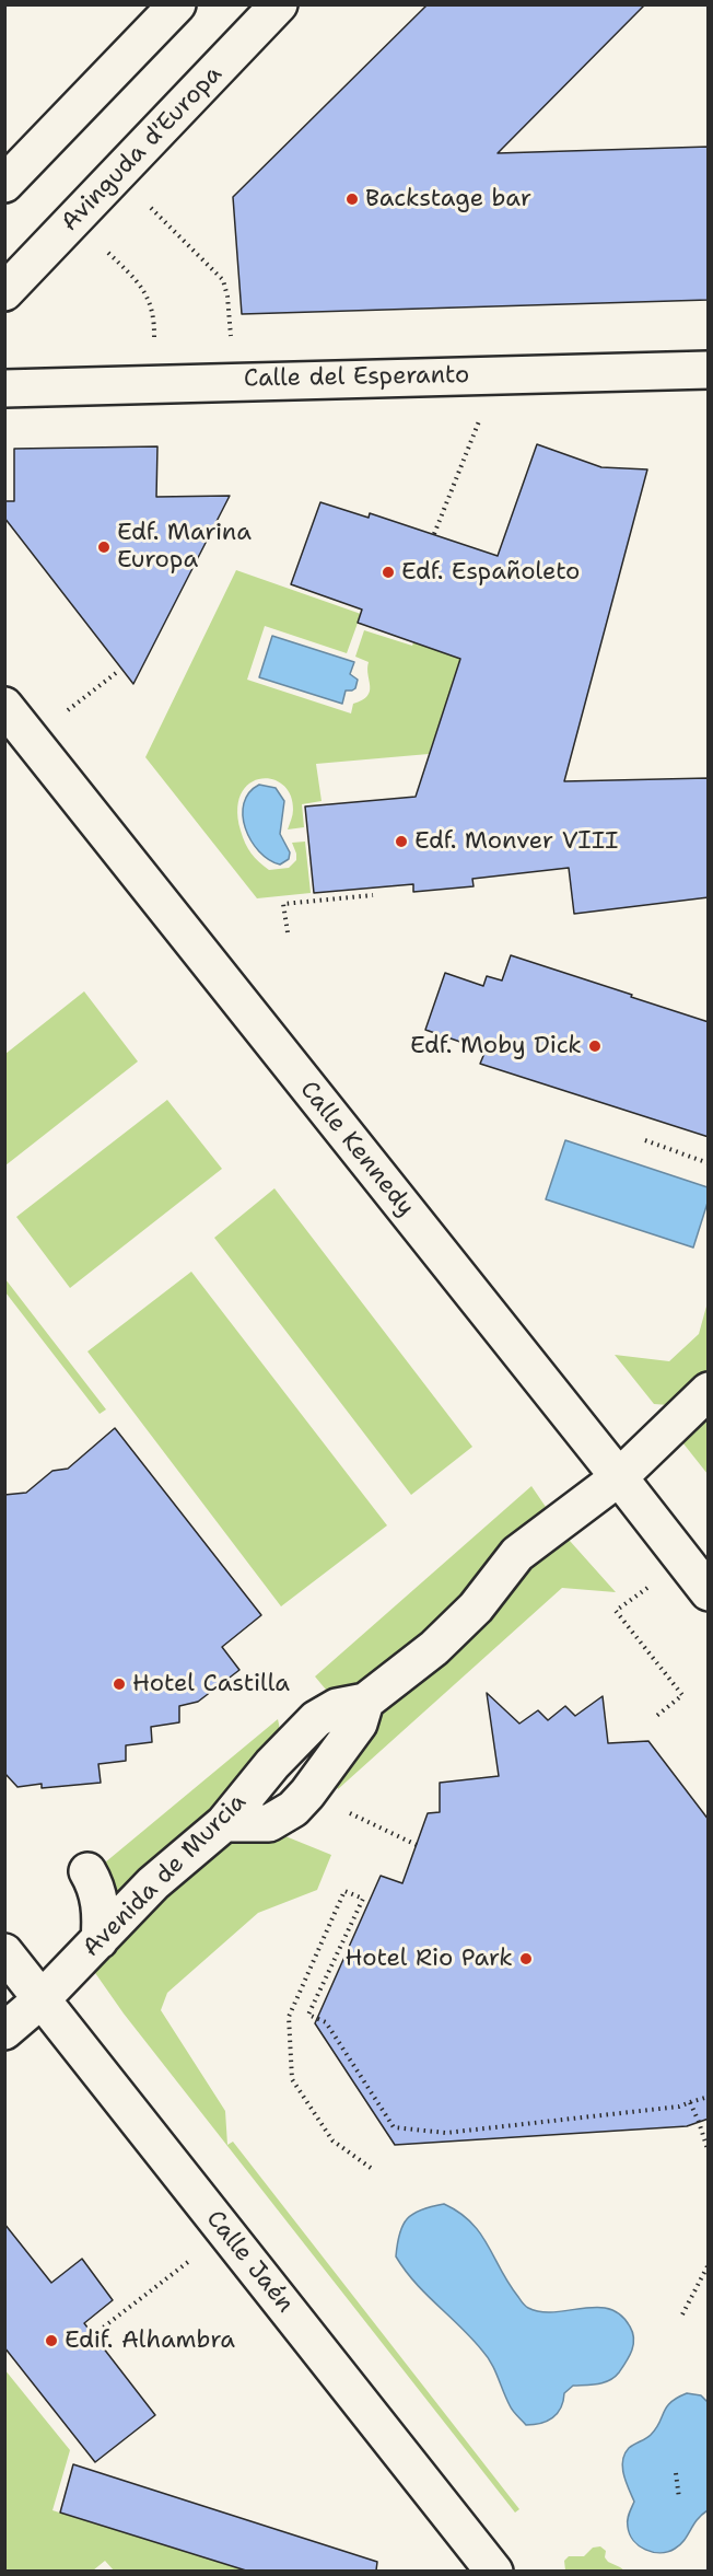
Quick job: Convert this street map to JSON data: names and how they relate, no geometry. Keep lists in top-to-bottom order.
{
  "streets": {
    "street": [
      "Avinguda d'Europa",
      "Calle del Esperanto",
      "Calle Kennedy",
      "Avenida de Murcia",
      "Calle Jaén"
    ]
  },
  "crossings": [
    ["Calle Kennedy", "Avenida de Murcia"],
    ["Avenida de Murcia", "Calle Jaén"]
  ],
  "places": [
    "Backstage bar",
    "Edf. Marina Europa",
    "Edf. Españoleto",
    "Edf. Monver VIII",
    "Edf. Moby Dick",
    "Hotel Castilla",
    "Hotel Rio Park",
    "Edif. Alhambra"
  ]
}
